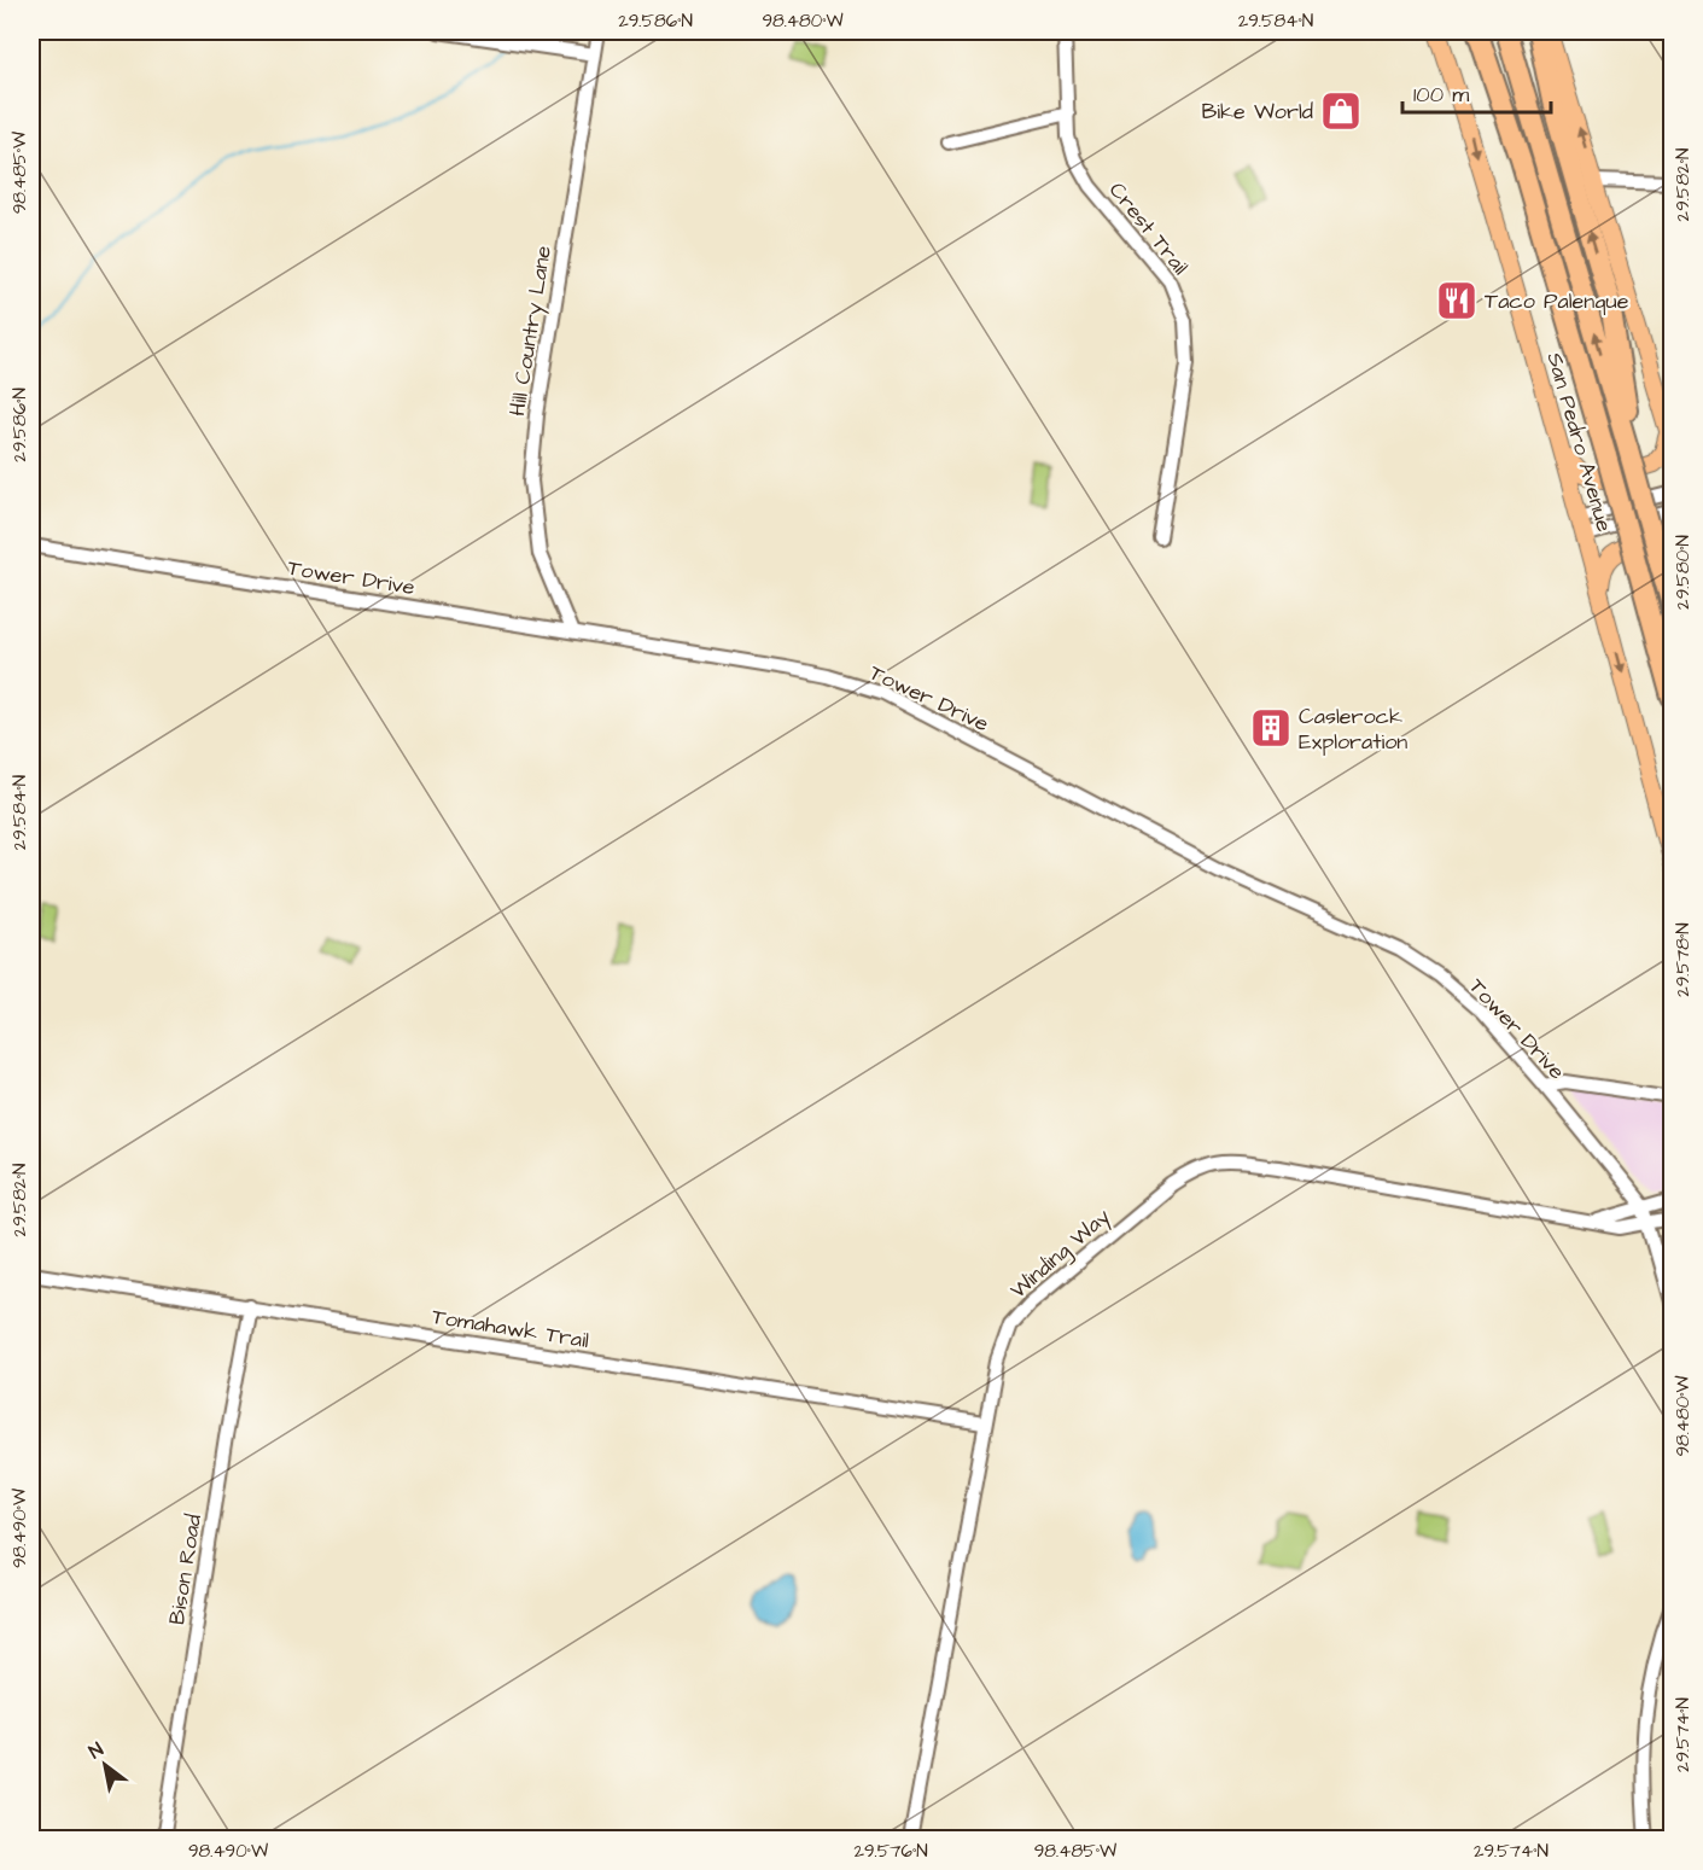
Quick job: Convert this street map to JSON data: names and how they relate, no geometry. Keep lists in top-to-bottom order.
{
  "streets": {
    "main road": ["San Pedro Avenue"],
    "street": [
      "Crest Trail",
      "Hill Country Lane",
      "Tower Drive",
      "Winding Way",
      "Tomahawk Trail",
      "Bison Road"
    ]
  },
  "crossings": [
    ["Hill Country Lane", "Tower Drive"],
    ["Tower Drive", "Winding Way"],
    ["Winding Way", "Tomahawk Trail"],
    ["Tomahawk Trail", "Bison Road"]
  ],
  "places": {
    "shop": ["Bike World"],
    "restaurant": ["Taco Palenque"],
    "building": ["Caslerock Exploration"]
  },
  "scale_bar": "100 m",
  "north": "top left",
  "coordinates": [
    "29.586°N",
    "98.480°W",
    "29.584°N",
    "98.485°W",
    "29.582°N",
    "29.580°N",
    "29.578°N",
    "98.490°W",
    "29.574°N",
    "29.576°N"
  ]
}
